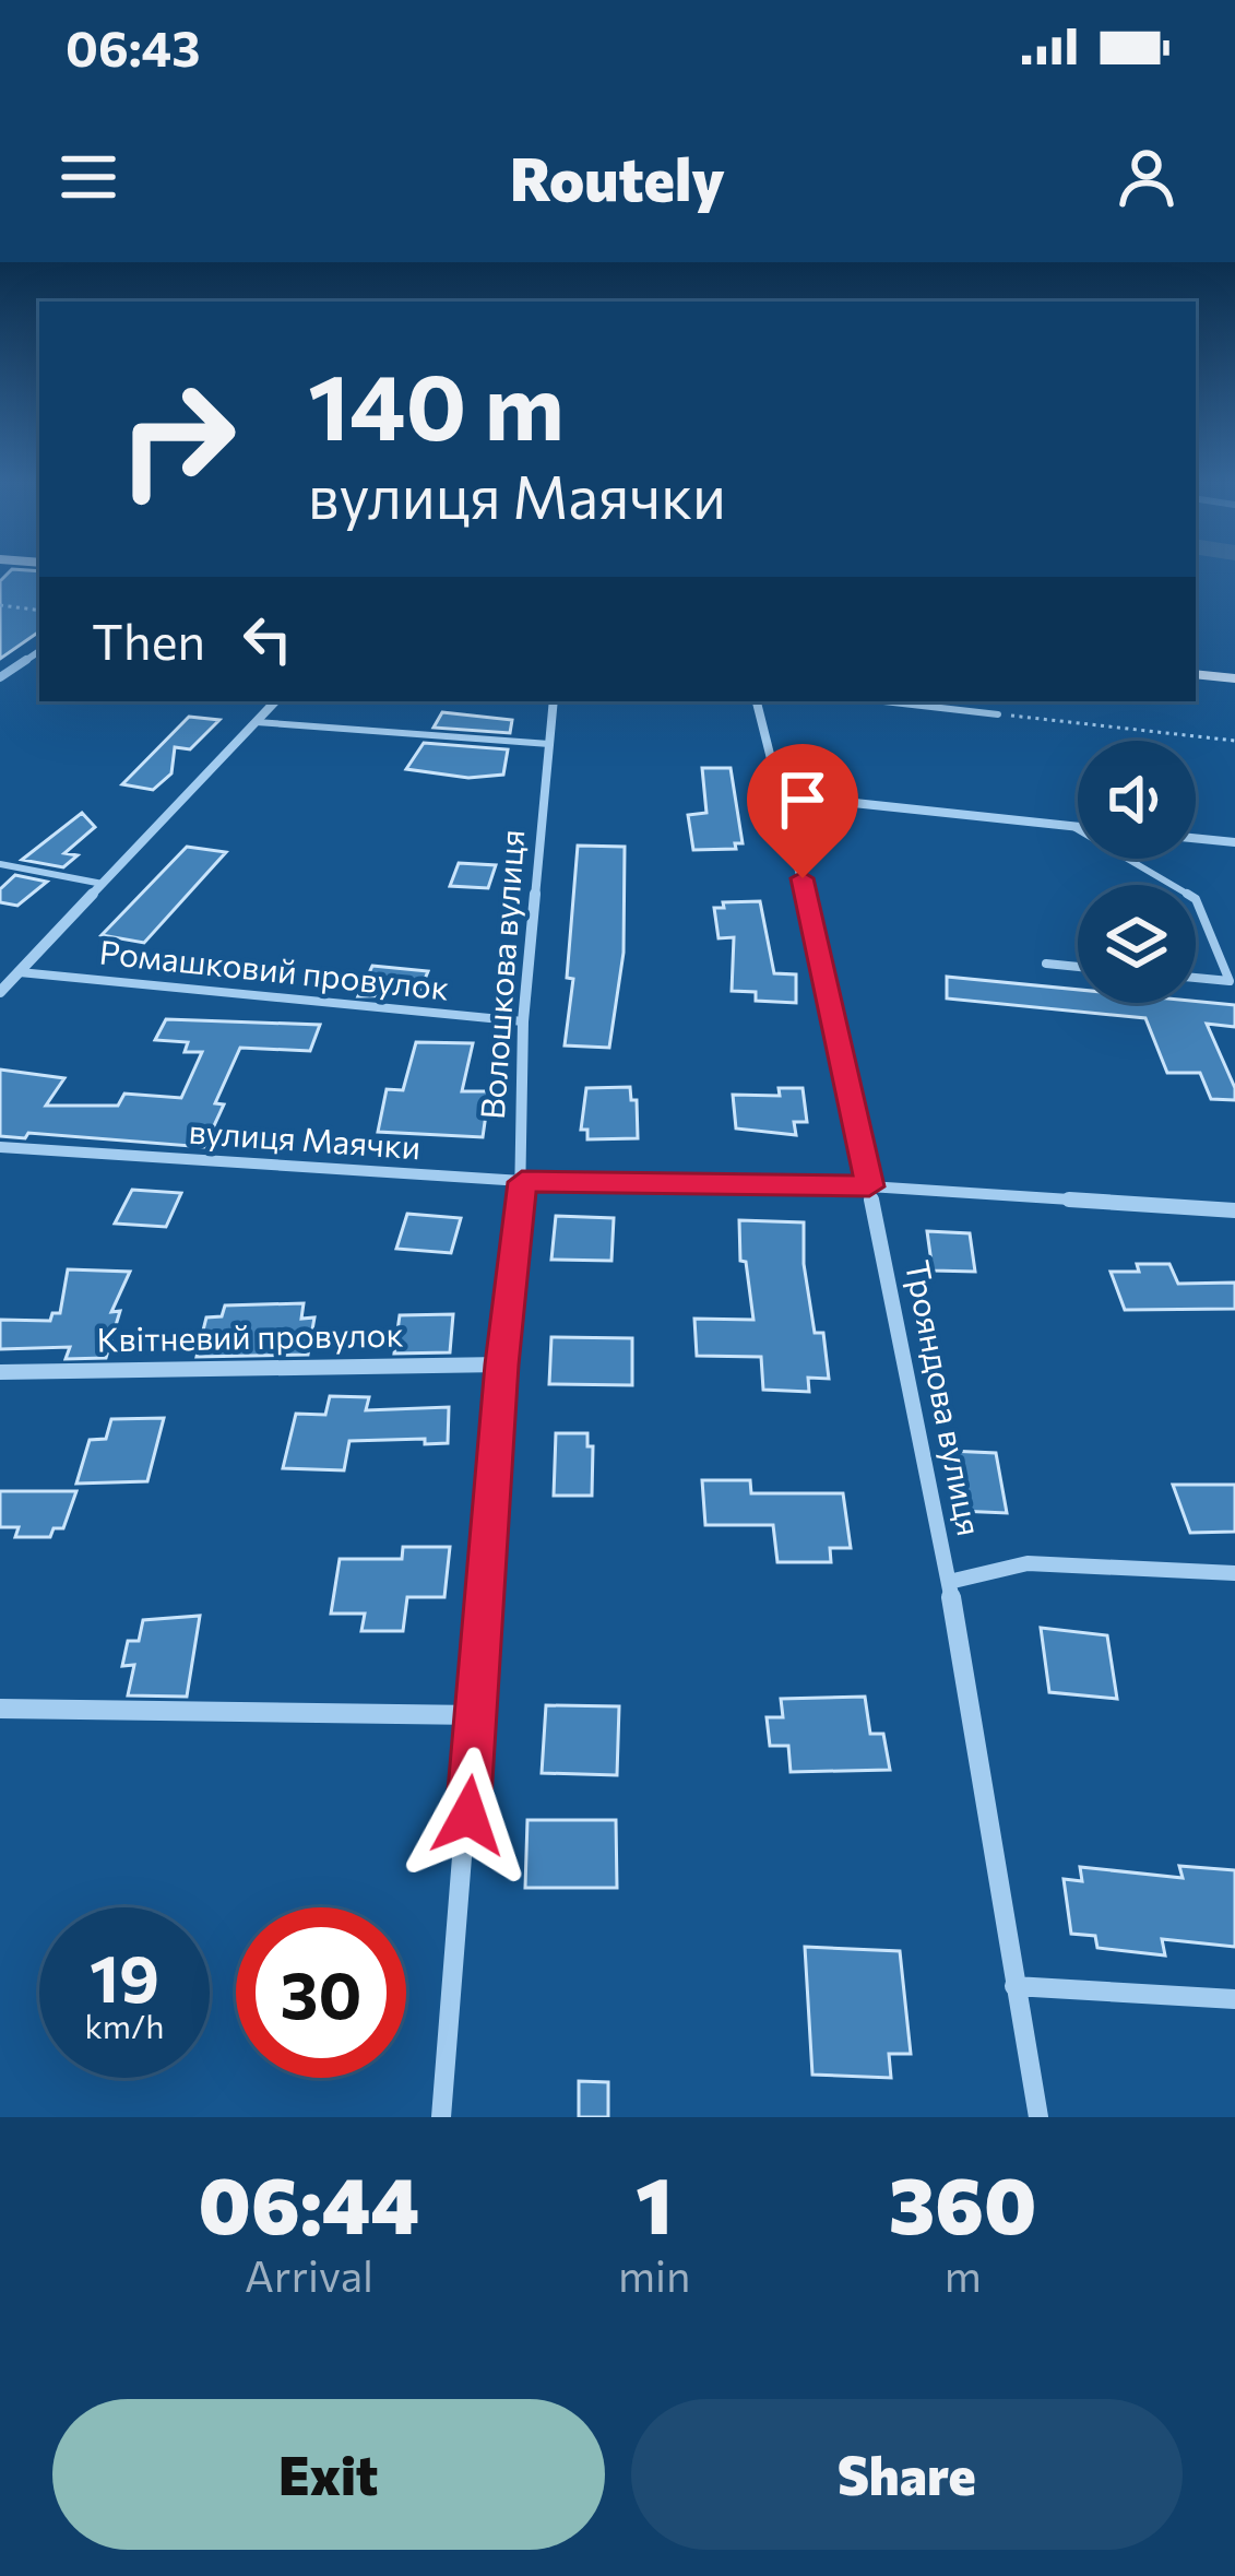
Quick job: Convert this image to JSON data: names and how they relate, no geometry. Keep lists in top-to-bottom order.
{
  "streets": {
    "street": [
      "Волошкова вулиця",
      "вулиця Маячки",
      "Квітневий провулок",
      "Трояндова вулиця"
    ],
    "lane": ["Ромашковий провулок"]
  },
  "crossings": [
    ["Ромашковий провулок", "Волошкова вулиця"],
    ["Волошкова вулиця", "вулиця Маячки"],
    ["Волошкова вулиця", "Квітневий провулок"],
    ["вулиця Маячки", "Трояндова вулиця"]
  ],
  "page": {
    "status": "06:43",
    "header": "Routely",
    "turn": ["140 m", "вулиця Маячки"],
    "then": "Then",
    "speed": "19 km/h",
    "limit": "30",
    "eta": [
      "06:44",
      "Arrival",
      "1",
      "min",
      "360",
      "m"
    ],
    "buttons": ["Exit", "Share"]
  }
}
